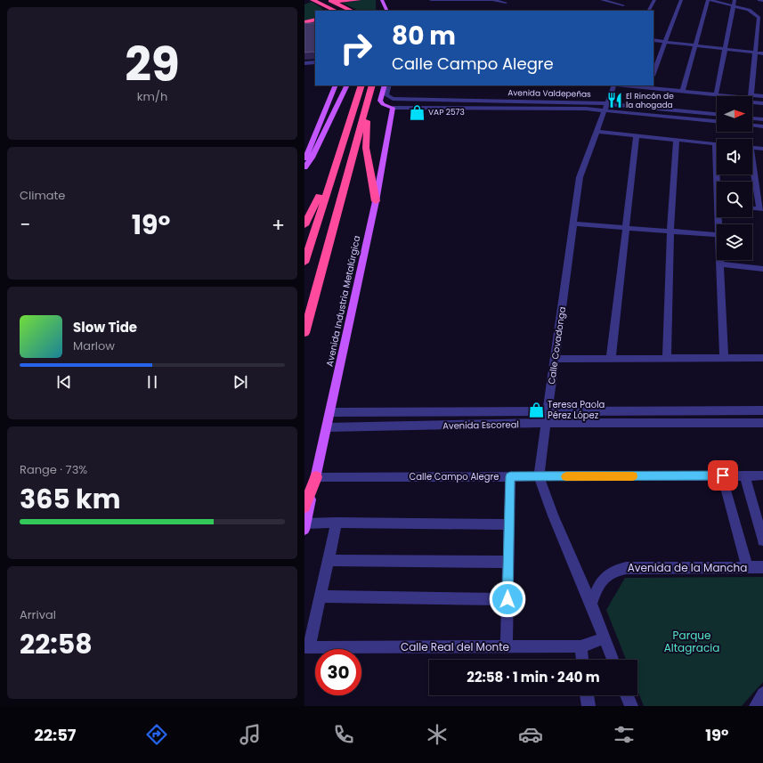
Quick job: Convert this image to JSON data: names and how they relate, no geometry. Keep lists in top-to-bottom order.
{
  "streets": {
    "main road": ["Avenida Industria Metalúrgica"],
    "street": [
      "Avenida Valdepeñas",
      "Calle Covadonga",
      "Avenida Escoreal",
      "Calle Campo Alegre",
      "Avenida de la Mancha",
      "Calle Real del Monte"
    ]
  },
  "crossings": [
    ["Avenida Valdepeñas", "Avenida Industria Metalúrgica"],
    ["Avenida Valdepeñas", "Calle Covadonga"],
    ["Avenida Industria Metalúrgica", "Avenida Escoreal"],
    ["Avenida Industria Metalúrgica", "Calle Campo Alegre"],
    ["Calle Covadonga", "Avenida Escoreal"],
    ["Calle Covadonga", "Calle Campo Alegre"],
    ["Calle Covadonga", "Avenida de la Mancha"]
  ],
  "parks": ["Parque Altagracia"],
  "places": {
    "restaurant": ["El Rincón de la ahogada"],
    "shop": ["VAP 2573", "Teresa Paola Pérez López"]
  },
  "north": "right",
  "page": {
    "tile": [
      ["29", "km/h"],
      "Climate",
      ["Range · 73%", "365 km"],
      ["Arrival", "22:58"]
    ],
    "turn": ["80 m", "Calle Campo Alegre"],
    "heat": ["−", "19°", "+"],
    "song": ["Slow Tide", "Marlow"],
    "limit": "30",
    "trip": "22:58 · 1 min · 240 m",
    "tabs": ["22:57", "19°"]
  }
}
